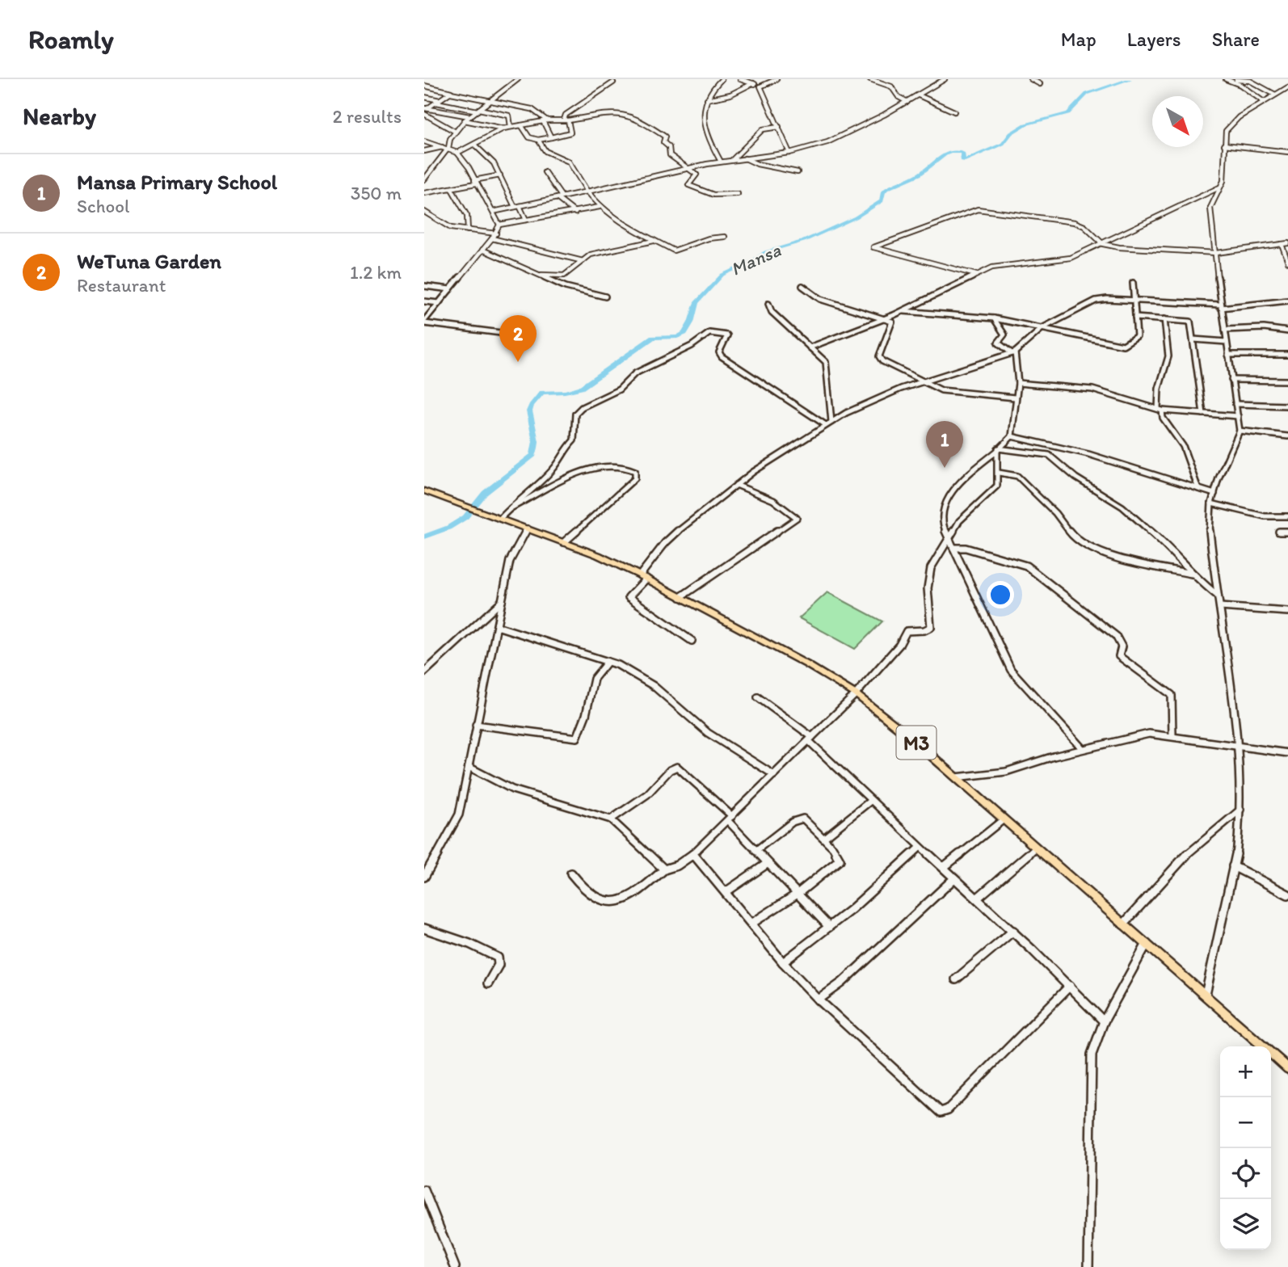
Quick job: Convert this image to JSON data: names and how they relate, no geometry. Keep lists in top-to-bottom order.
{
  "streets": {
    "main road": ["M3"]
  },
  "water": ["Mansa"],
  "north": "bottom right",
  "page": {
    "header": "Roamly",
    "nav": ["Map", "Layers", "Share"],
    "heading": ["Nearby", "2 results"],
    "list": [
      {
        "mark": "1",
        "name": "Mansa Primary School",
        "note": "School",
        "value": "350 m"
      },
      {
        "mark": "2",
        "name": "WeTuna Garden",
        "note": "Restaurant",
        "value": "1.2 km"
      }
    ],
    "pins": ["2", "1"],
    "map_buttons": ["+", "−"]
  }
}
